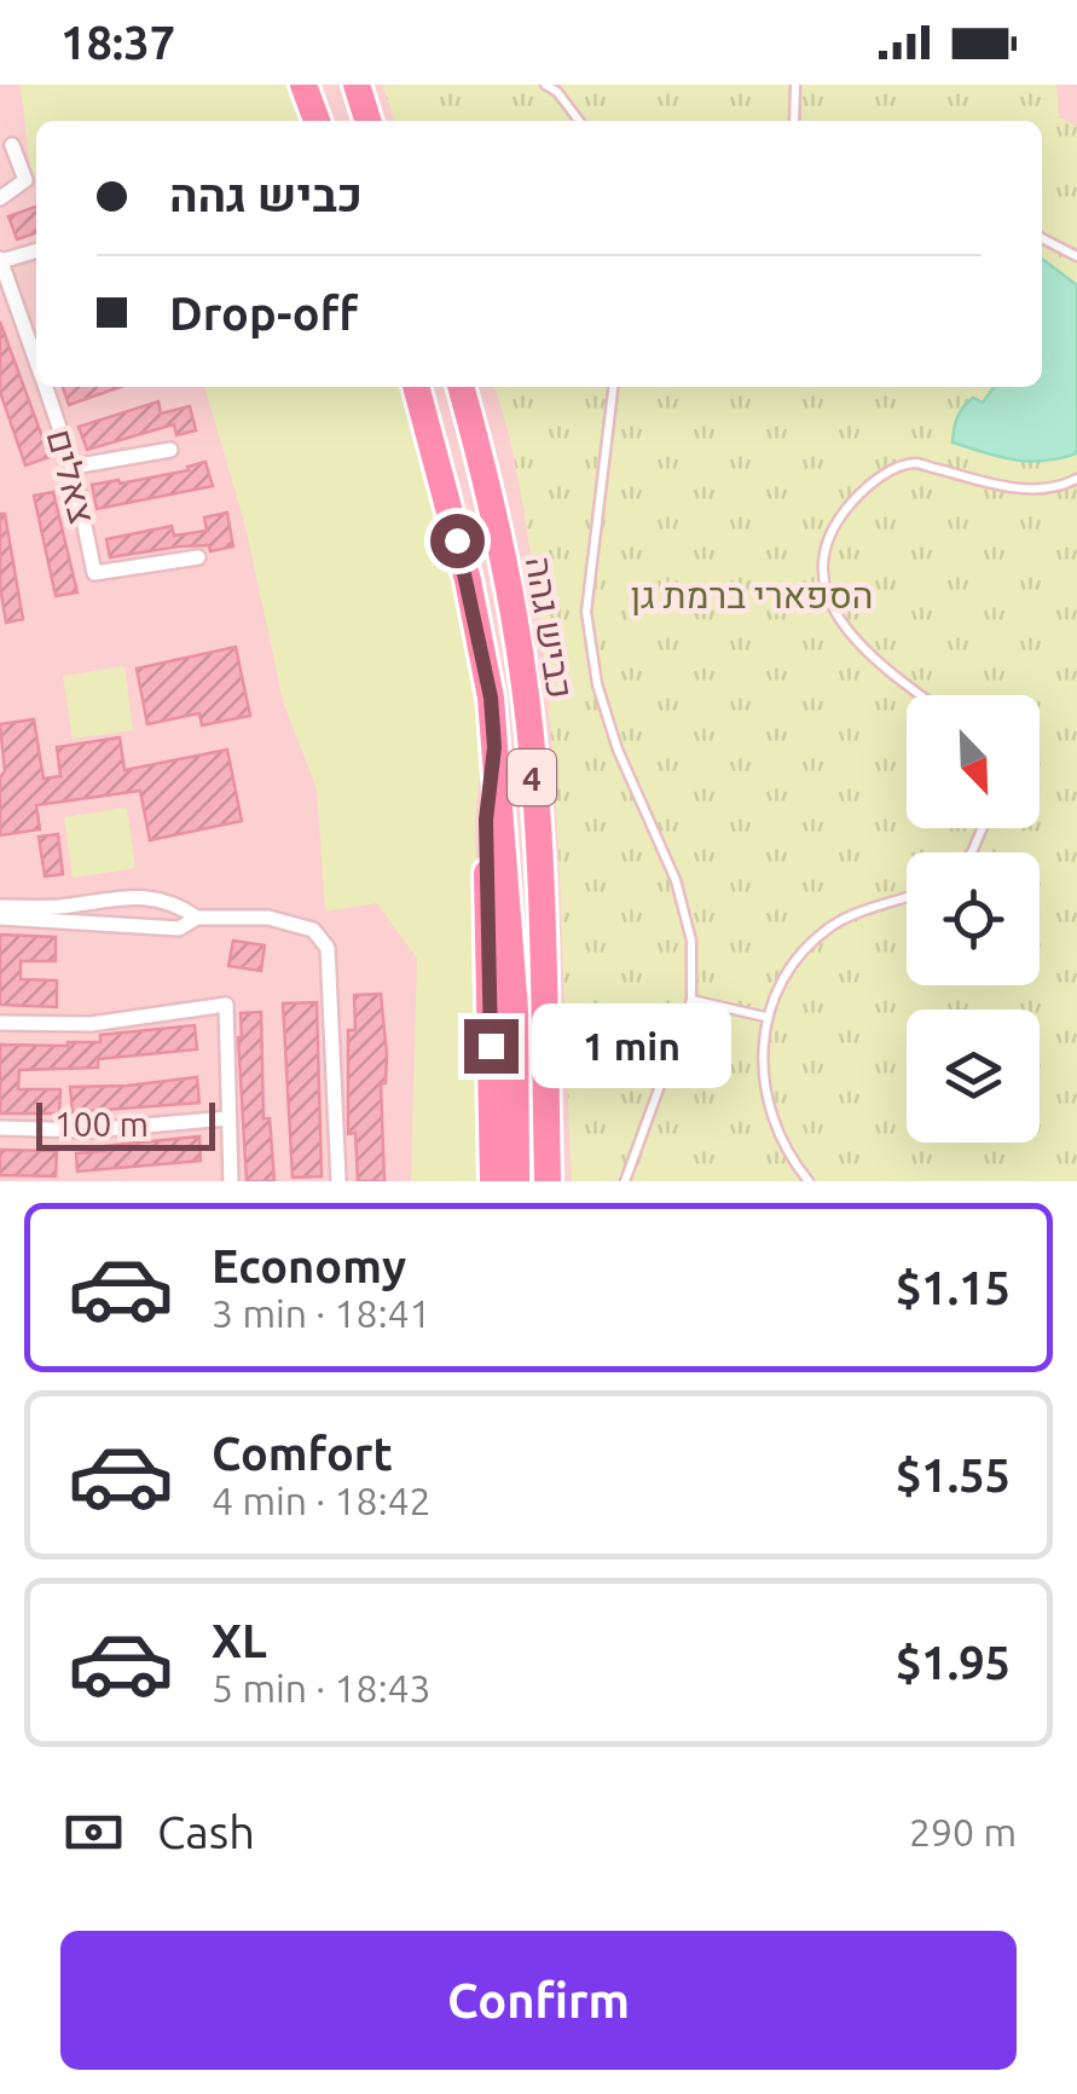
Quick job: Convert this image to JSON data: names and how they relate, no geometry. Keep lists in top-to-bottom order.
{
  "streets": {
    "highway": ["כביש גהה", "4"],
    "street": ["צאלים"]
  },
  "parks": ["הספארי ברמת גן"],
  "scale_bar": "100 m",
  "north": "bottom right",
  "page": {
    "status": "18:37",
    "banner": ["כביש גהה", "Drop-off"],
    "bubble": "1 min",
    "scale": "100 m",
    "list": [
      {
        "name": "Economy",
        "note": "3 min · 18:41",
        "value": "$1.15"
      },
      {
        "name": "Comfort",
        "note": "4 min · 18:42",
        "value": "$1.55"
      },
      {
        "name": "XL",
        "note": "5 min · 18:43",
        "value": "$1.95"
      }
    ],
    "pay": ["Cash", "290 m"],
    "buttons": "Confirm"
  }
}
